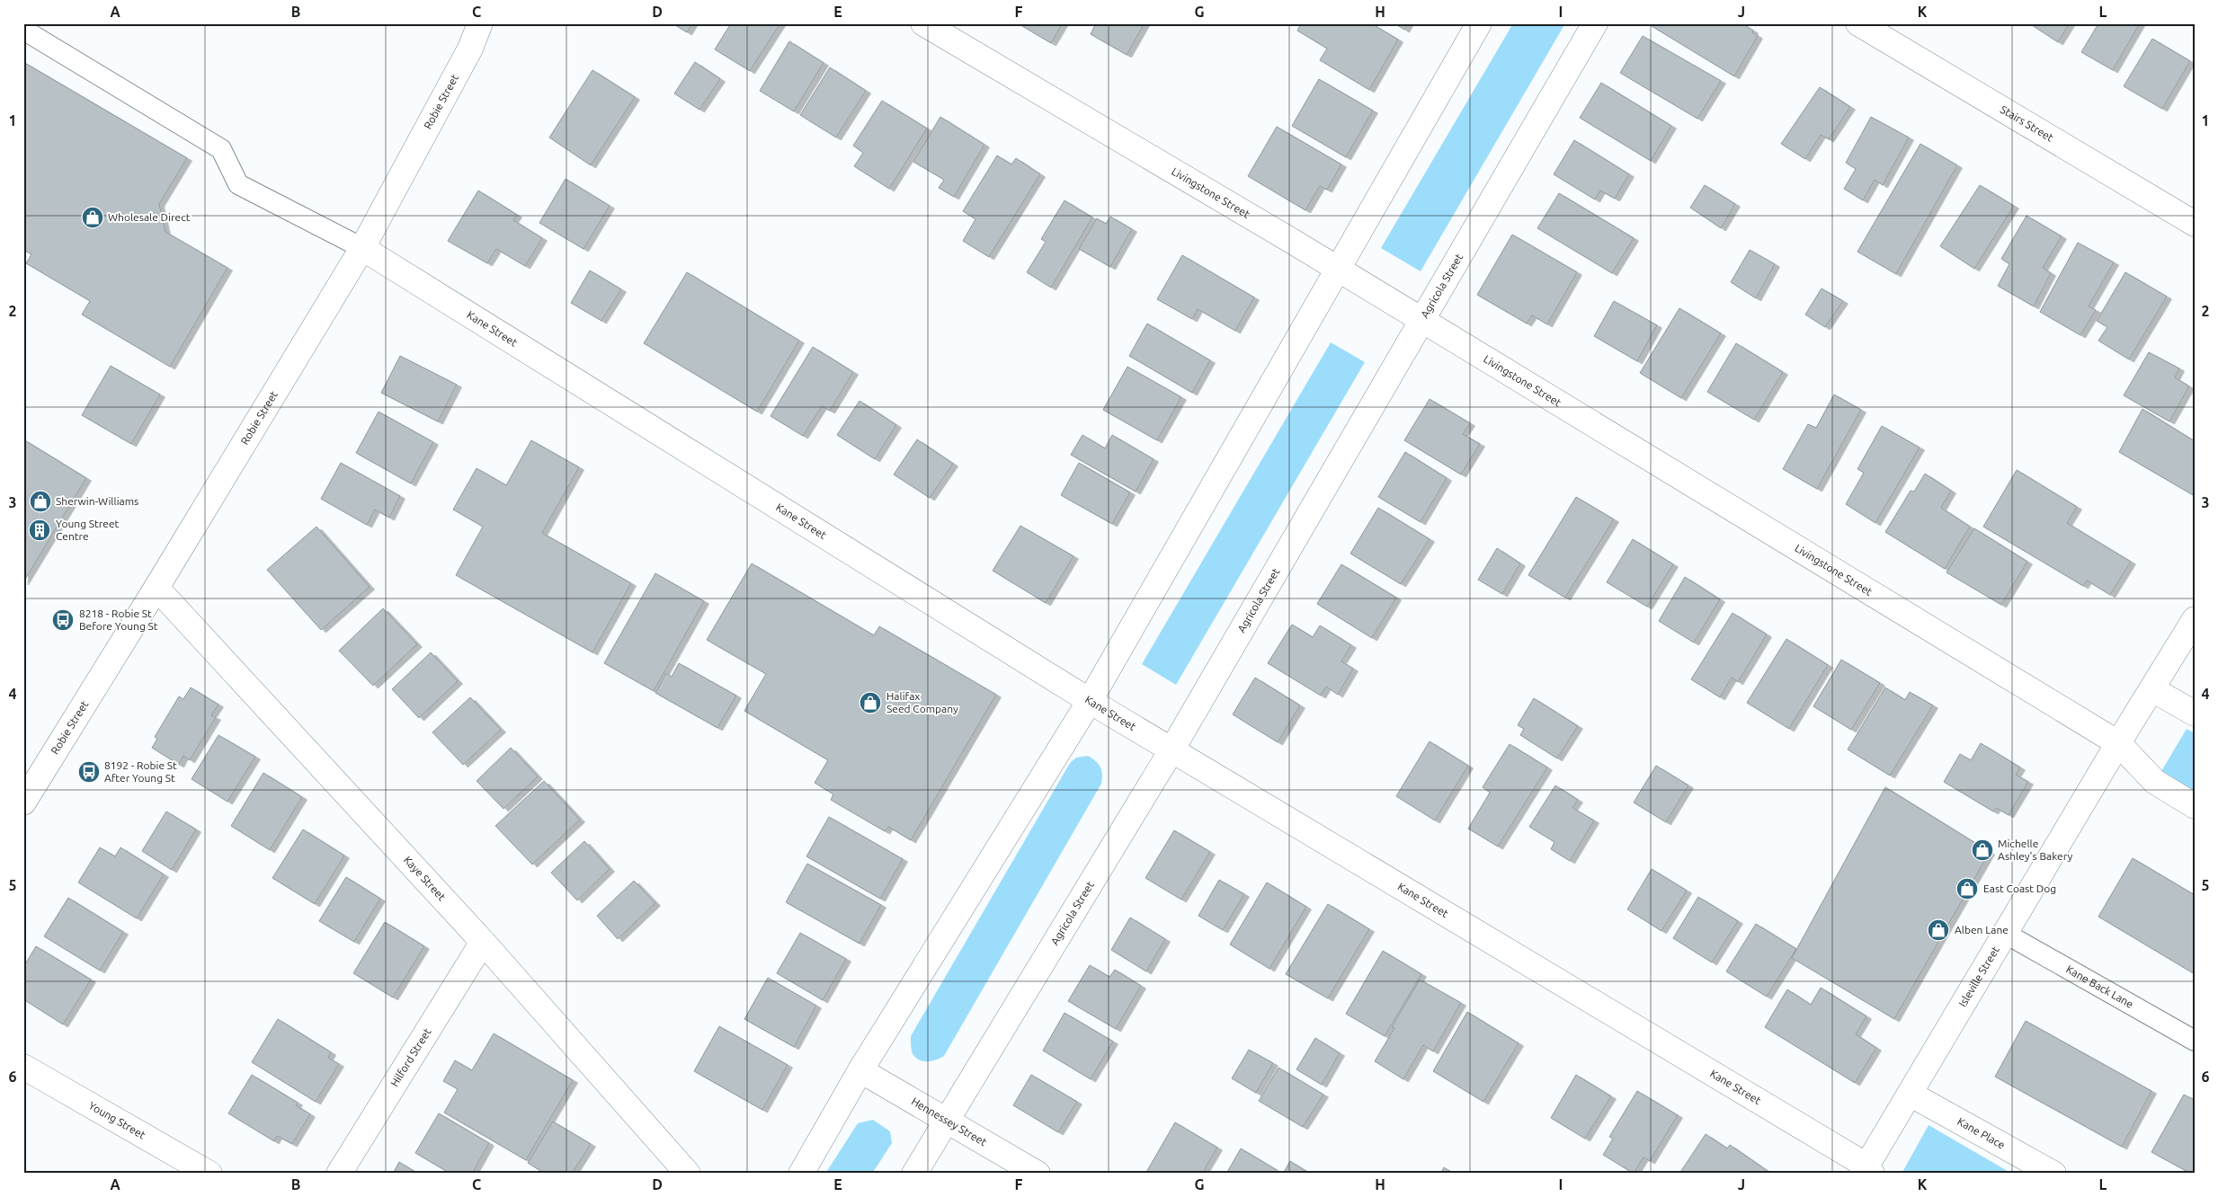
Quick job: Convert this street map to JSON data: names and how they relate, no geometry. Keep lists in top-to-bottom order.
{
  "streets": {
    "street": [
      "Robie Street",
      "Stairs Street",
      "Livingstone Street",
      "Agricola Street",
      "Kane Street",
      "Kaye Street",
      "Isleville Street",
      "Hilford Street",
      "Young Street",
      "Hennessey Street",
      "Kane Place"
    ],
    "lane": ["Kane Back Lane"]
  },
  "crossings": [
    ["Robie Street", "Kane Street"],
    ["Robie Street", "Kaye Street"],
    ["Livingstone Street", "Agricola Street"],
    ["Livingstone Street", "Isleville Street"],
    ["Agricola Street", "Kane Street"],
    ["Agricola Street", "Hennessey Street"],
    ["Kane Street", "Isleville Street"],
    ["Kaye Street", "Hilford Street"],
    ["Isleville Street", "Kane Back Lane"],
    ["Isleville Street", "Kane Place"]
  ],
  "places": {
    "shop": [
      "Wholesale Direct",
      "Sherwin-Williams",
      "Halifax Seed Company",
      "Michelle Ashley's Bakery",
      "East Coast Dog",
      "Alben Lane"
    ],
    "building": ["Young Street Centre"],
    "bus stop": ["8218 - Robie St Before Young St", "8192 - Robie St After Young St"]
  },
  "grid": {
    "columns": [
      "A",
      "B",
      "C",
      "D",
      "E",
      "F",
      "G",
      "H",
      "I",
      "J",
      "K",
      "L"
    ],
    "rows": [
      "1",
      "2",
      "3",
      "4",
      "5",
      "6"
    ]
  }
}
